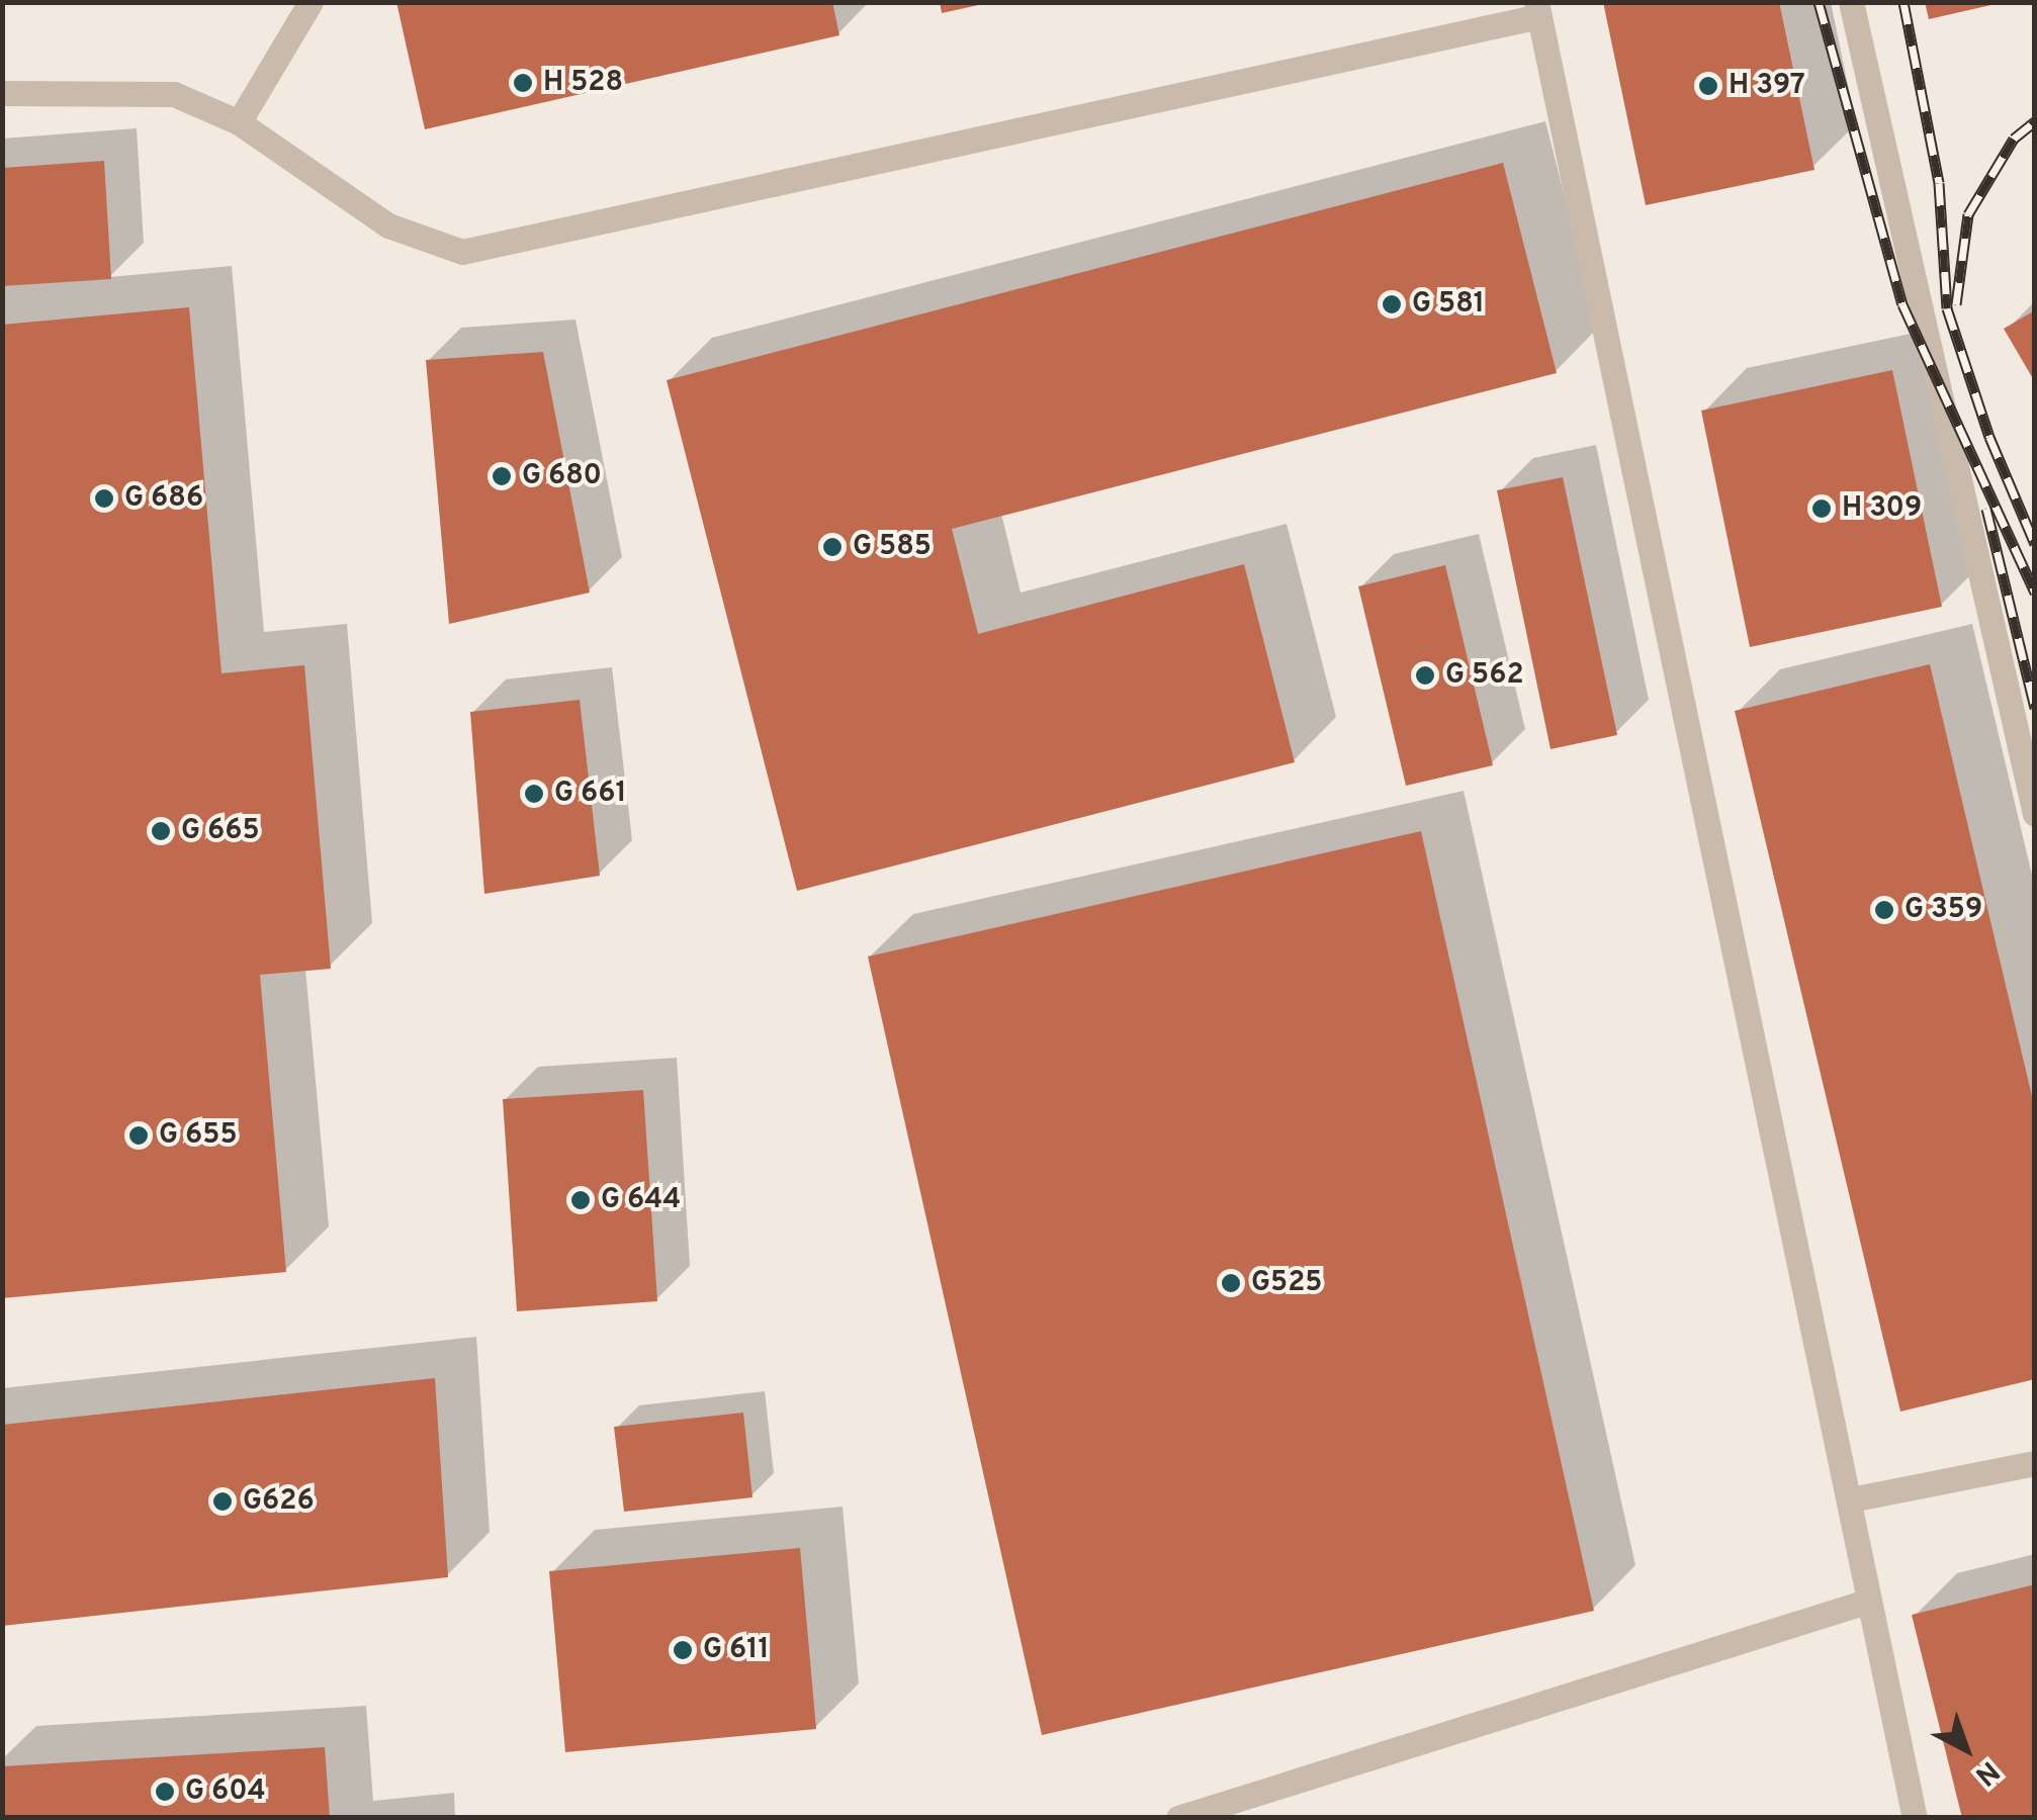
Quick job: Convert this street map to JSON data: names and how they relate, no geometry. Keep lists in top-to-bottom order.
{
  "places": [
    "H 528",
    "H 397",
    "G 581",
    "G 680",
    "G 686",
    "H 309",
    "G 585",
    "G 562",
    "G 661",
    "G 665",
    "G 359",
    "G 655",
    "G 644",
    "G525",
    "G626",
    "G 611",
    "G 604"
  ],
  "north": "bottom right"
}
